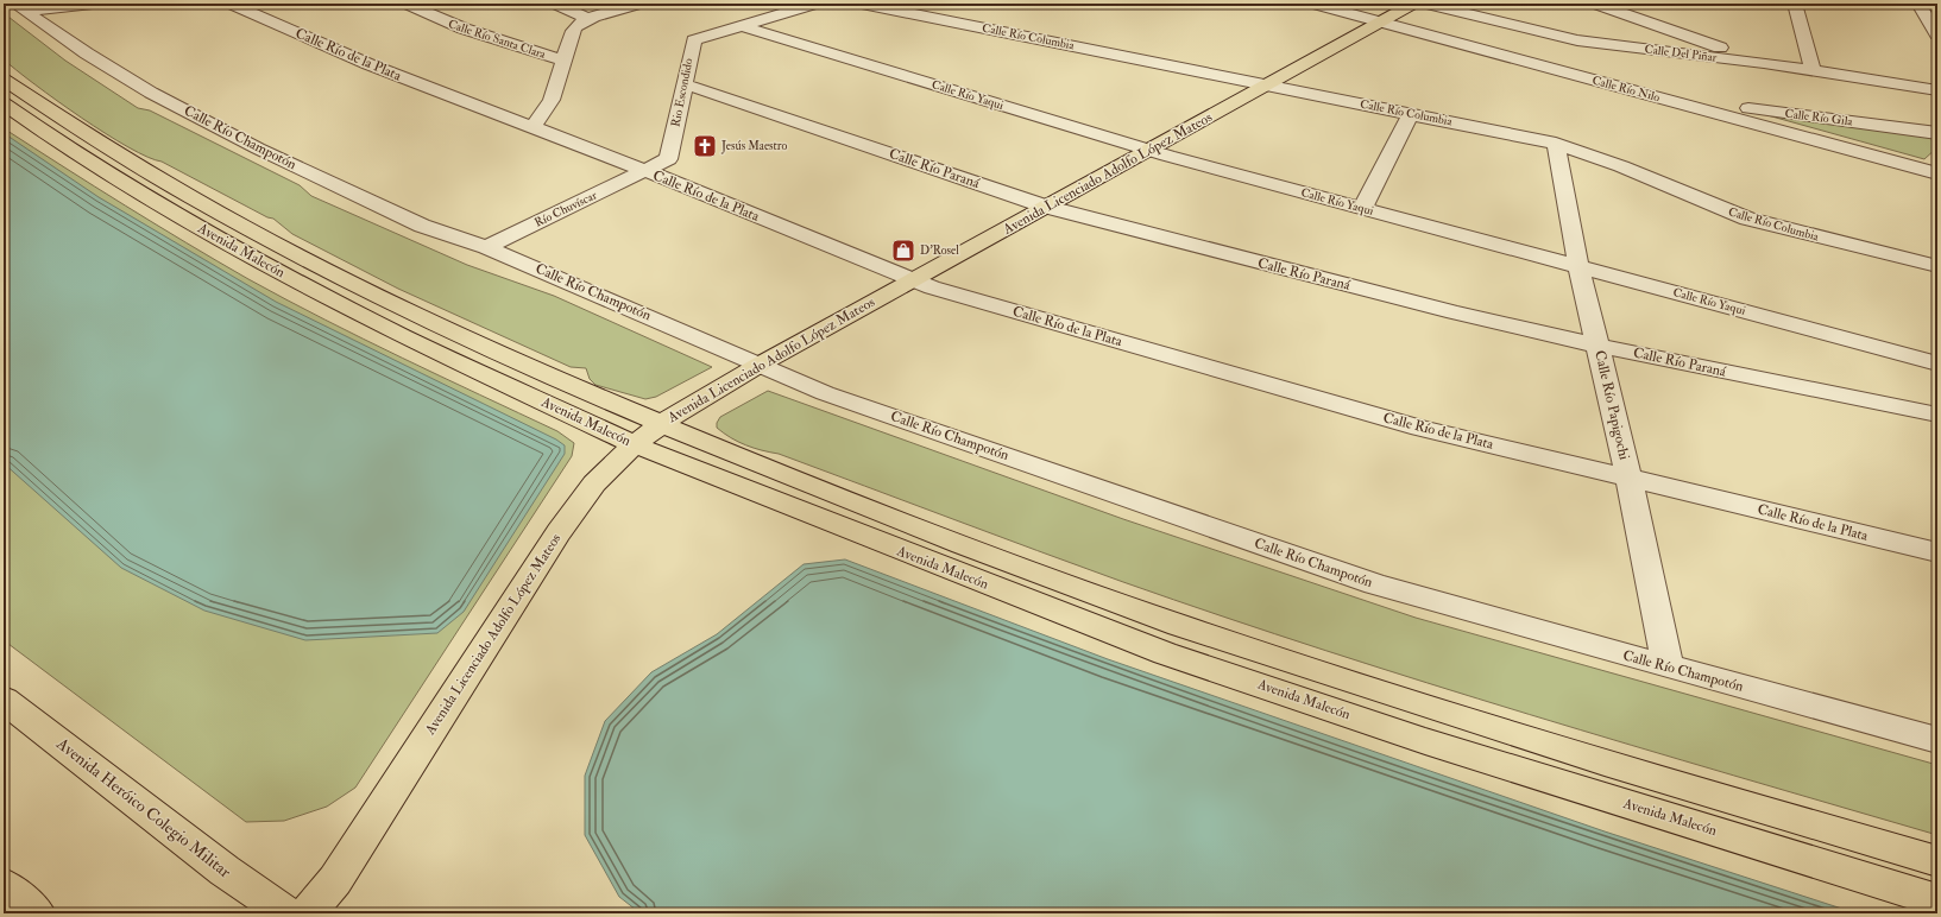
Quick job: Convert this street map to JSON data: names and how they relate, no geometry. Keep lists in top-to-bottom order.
{
  "streets": {
    "main road": ["Avenida Licenciado Adolfo López Mateos", "Avenida Malecón", "Avenida Heróico Colegio Militar"],
    "street": [
      "Calle Río Columbia",
      "Calle Río Santa Clara",
      "Calle Del Piñar",
      "Calle Río de la Plata",
      "Calle Río Nilo",
      "Rio Escondido",
      "Calle Río Yaqui",
      "Calle Río Gila",
      "Calle Río Champotón",
      "Calle Río Paraná",
      "Río Chuvíscar",
      "Calle Río Papigochi"
    ]
  },
  "crossings": [
    ["Calle Río Columbia", "Avenida Licenciado Adolfo López Mateos"],
    ["Calle Río Columbia", "Calle Río Papigochi"],
    ["Calle Río de la Plata", "Rio Escondido"],
    ["Calle Río de la Plata", "Avenida Licenciado Adolfo López Mateos"],
    ["Calle Río de la Plata", "Río Chuvíscar"],
    ["Calle Río de la Plata", "Calle Río Papigochi"],
    ["Calle Río Nilo", "Calle Río Gila"],
    ["Calle Río Nilo", "Avenida Licenciado Adolfo López Mateos"],
    ["Rio Escondido", "Calle Río Yaqui"],
    ["Rio Escondido", "Calle Río Paraná"],
    ["Rio Escondido", "Río Chuvíscar"],
    ["Calle Río Yaqui", "Avenida Licenciado Adolfo López Mateos"],
    ["Calle Río Yaqui", "Calle Río Papigochi"],
    ["Calle Río Champotón", "Avenida Licenciado Adolfo López Mateos"],
    ["Calle Río Champotón", "Río Chuvíscar"],
    ["Calle Río Champotón", "Calle Río Papigochi"],
    ["Calle Río Paraná", "Avenida Licenciado Adolfo López Mateos"],
    ["Calle Río Paraná", "Calle Río Papigochi"],
    ["Avenida Licenciado Adolfo López Mateos", "Avenida Malecón"]
  ],
  "places": {
    "church": ["Jesús Maestro"],
    "shop": ["D'Rosel"]
  }
}
